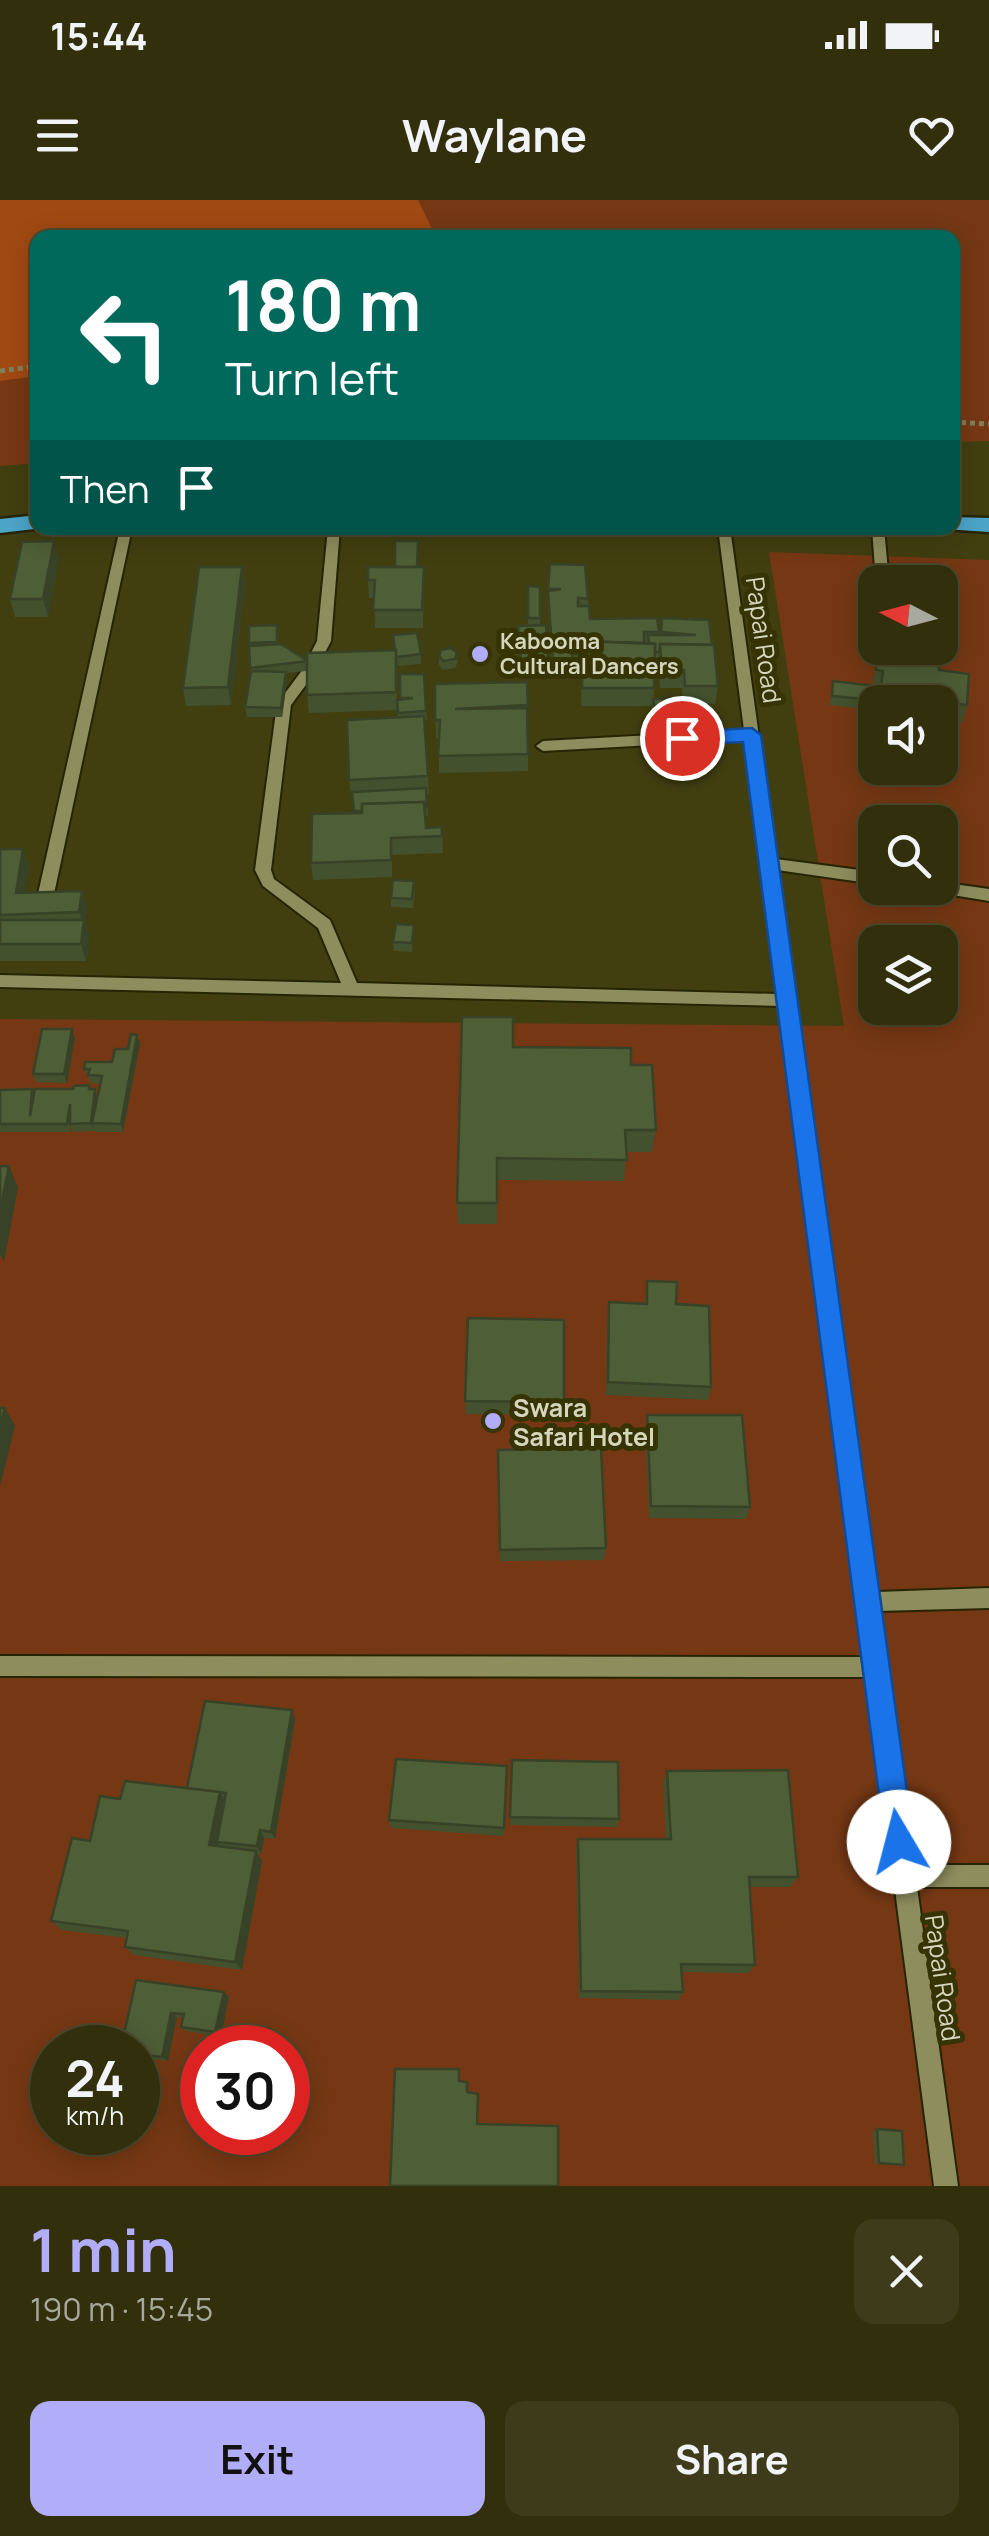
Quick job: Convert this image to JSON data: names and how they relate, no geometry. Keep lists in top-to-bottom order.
{
  "streets": {
    "street": ["Papai Road"]
  },
  "places": ["Kabooma Cultural Dancers", "Swara Safari Hotel"],
  "north": "left",
  "page": {
    "status": "15:44",
    "header": "Waylane",
    "turn": ["180 m", "Turn left"],
    "then": "Then",
    "speed": "24 km/h",
    "limit": "30",
    "heading": ["1 min", "190 m · 15:45"],
    "buttons": ["Exit", "Share"]
  }
}
